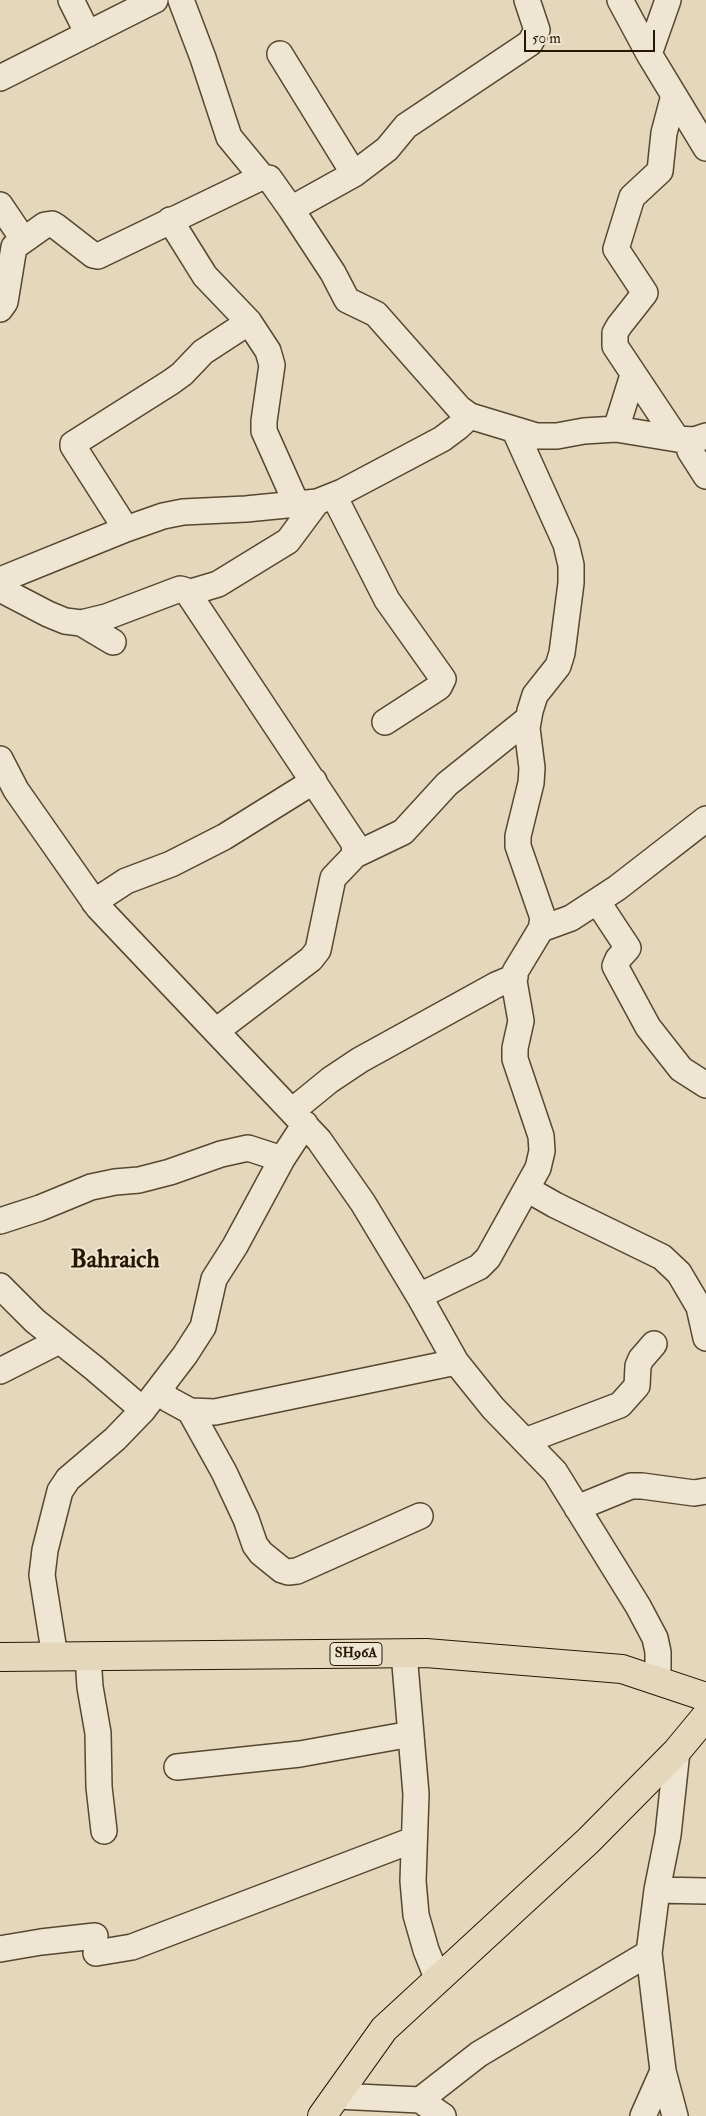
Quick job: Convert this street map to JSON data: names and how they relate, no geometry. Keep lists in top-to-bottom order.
{
  "streets": {
    "main road": ["SH96A"]
  },
  "districts": ["Bahraich"],
  "scale_bar": "50 m"
}
